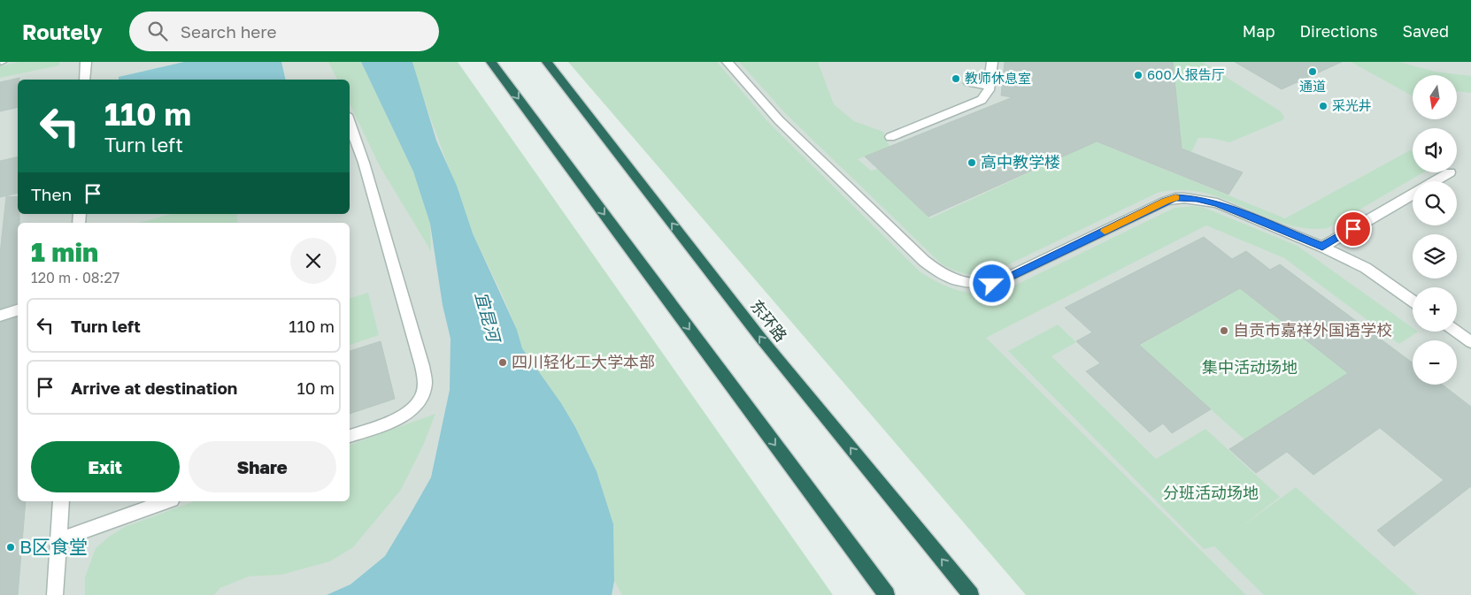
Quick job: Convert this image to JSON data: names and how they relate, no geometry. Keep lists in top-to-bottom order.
{
  "streets": {
    "highway": ["东环路"]
  },
  "water": ["宜昆河"],
  "parks": ["集中活动场地", "分班活动场地"],
  "places": [
    "通道",
    "600人报告厅",
    "教师休息室",
    "采光井",
    "高中教学楼",
    "自贡市嘉祥外国语学校",
    "四川轻化工大学本部",
    "B区食堂"
  ],
  "north": "bottom",
  "page": {
    "header": "Routely",
    "search": "Search here",
    "nav": ["Map", "Directions", "Saved"],
    "map_buttons": ["+", "−"],
    "turn": ["110 m", "Turn left"],
    "then": "Then",
    "heading": ["1 min", "120 m · 08:27"],
    "list": [
      {
        "name": "Turn left",
        "value": "110 m"
      },
      {
        "name": "Arrive at destination",
        "value": "10 m"
      }
    ],
    "buttons": ["Exit", "Share"]
  }
}
